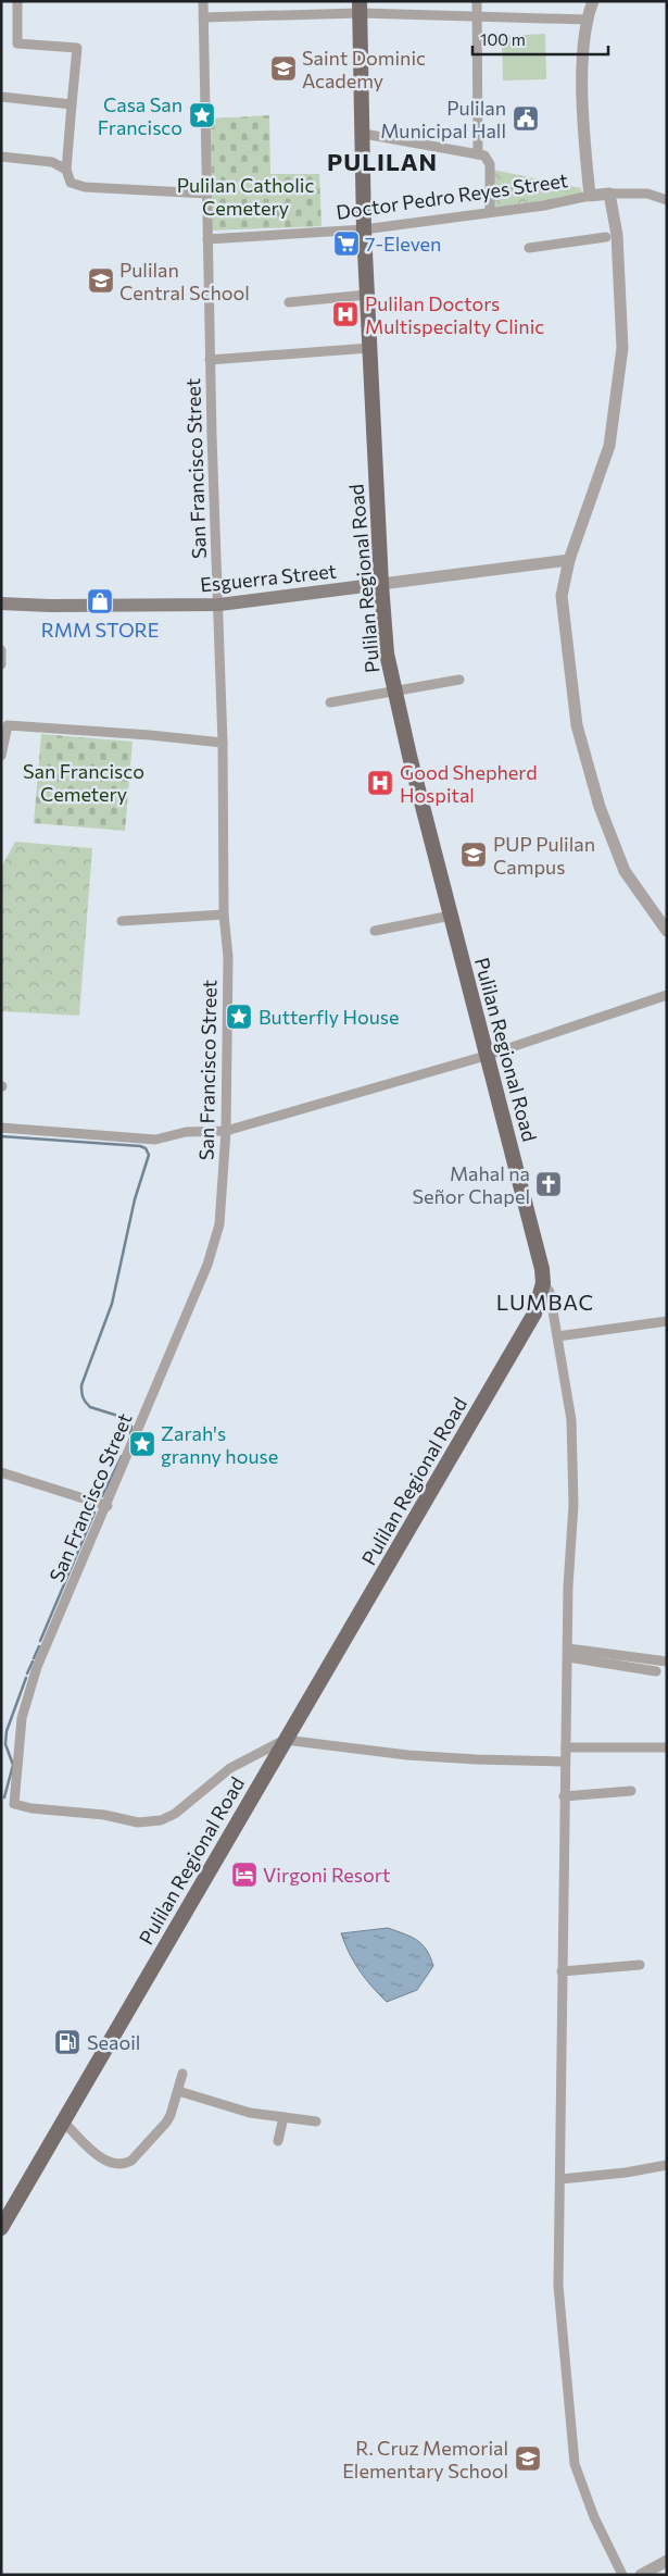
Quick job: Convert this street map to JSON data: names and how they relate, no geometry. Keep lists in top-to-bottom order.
{
  "streets": {
    "main road": ["Esguerra Street", "Pulilan Regional Road"],
    "street": ["Doctor Pedro Reyes Street", "San Francisco Street"]
  },
  "crossings": [
    ["Doctor Pedro Reyes Street", "San Francisco Street"],
    ["Doctor Pedro Reyes Street", "Pulilan Regional Road"],
    ["San Francisco Street", "Esguerra Street"],
    ["San Francisco Street", "Pulilan Regional Road"],
    ["Esguerra Street", "Pulilan Regional Road"]
  ],
  "districts": ["PULILAN", "LUMBAC"],
  "parks": ["Pulilan Catholic Cemetery", "San Francisco Cemetery"],
  "places": {
    "school or university": [
      "Saint Dominic Academy",
      "Pulilan Central School",
      "PUP Pulilan Campus",
      "R. Cruz Memorial Elementary School"
    ],
    "place": ["Casa San Francisco", "Butterfly House", "Zarah's granny house"],
    "public building": ["Pulilan Municipal Hall"],
    "supermarket": ["7-Eleven"],
    "hospital": ["Pulilan Doctors Multispecialty Clinic", "Good Shepherd Hospital"],
    "shop": ["RMM STORE"],
    "church": ["Mahal na Señor Chapel"],
    "hotel": ["Virgoni Resort"],
    "fuel station": ["Seaoil"]
  },
  "scale_bar": "100 m"
}
